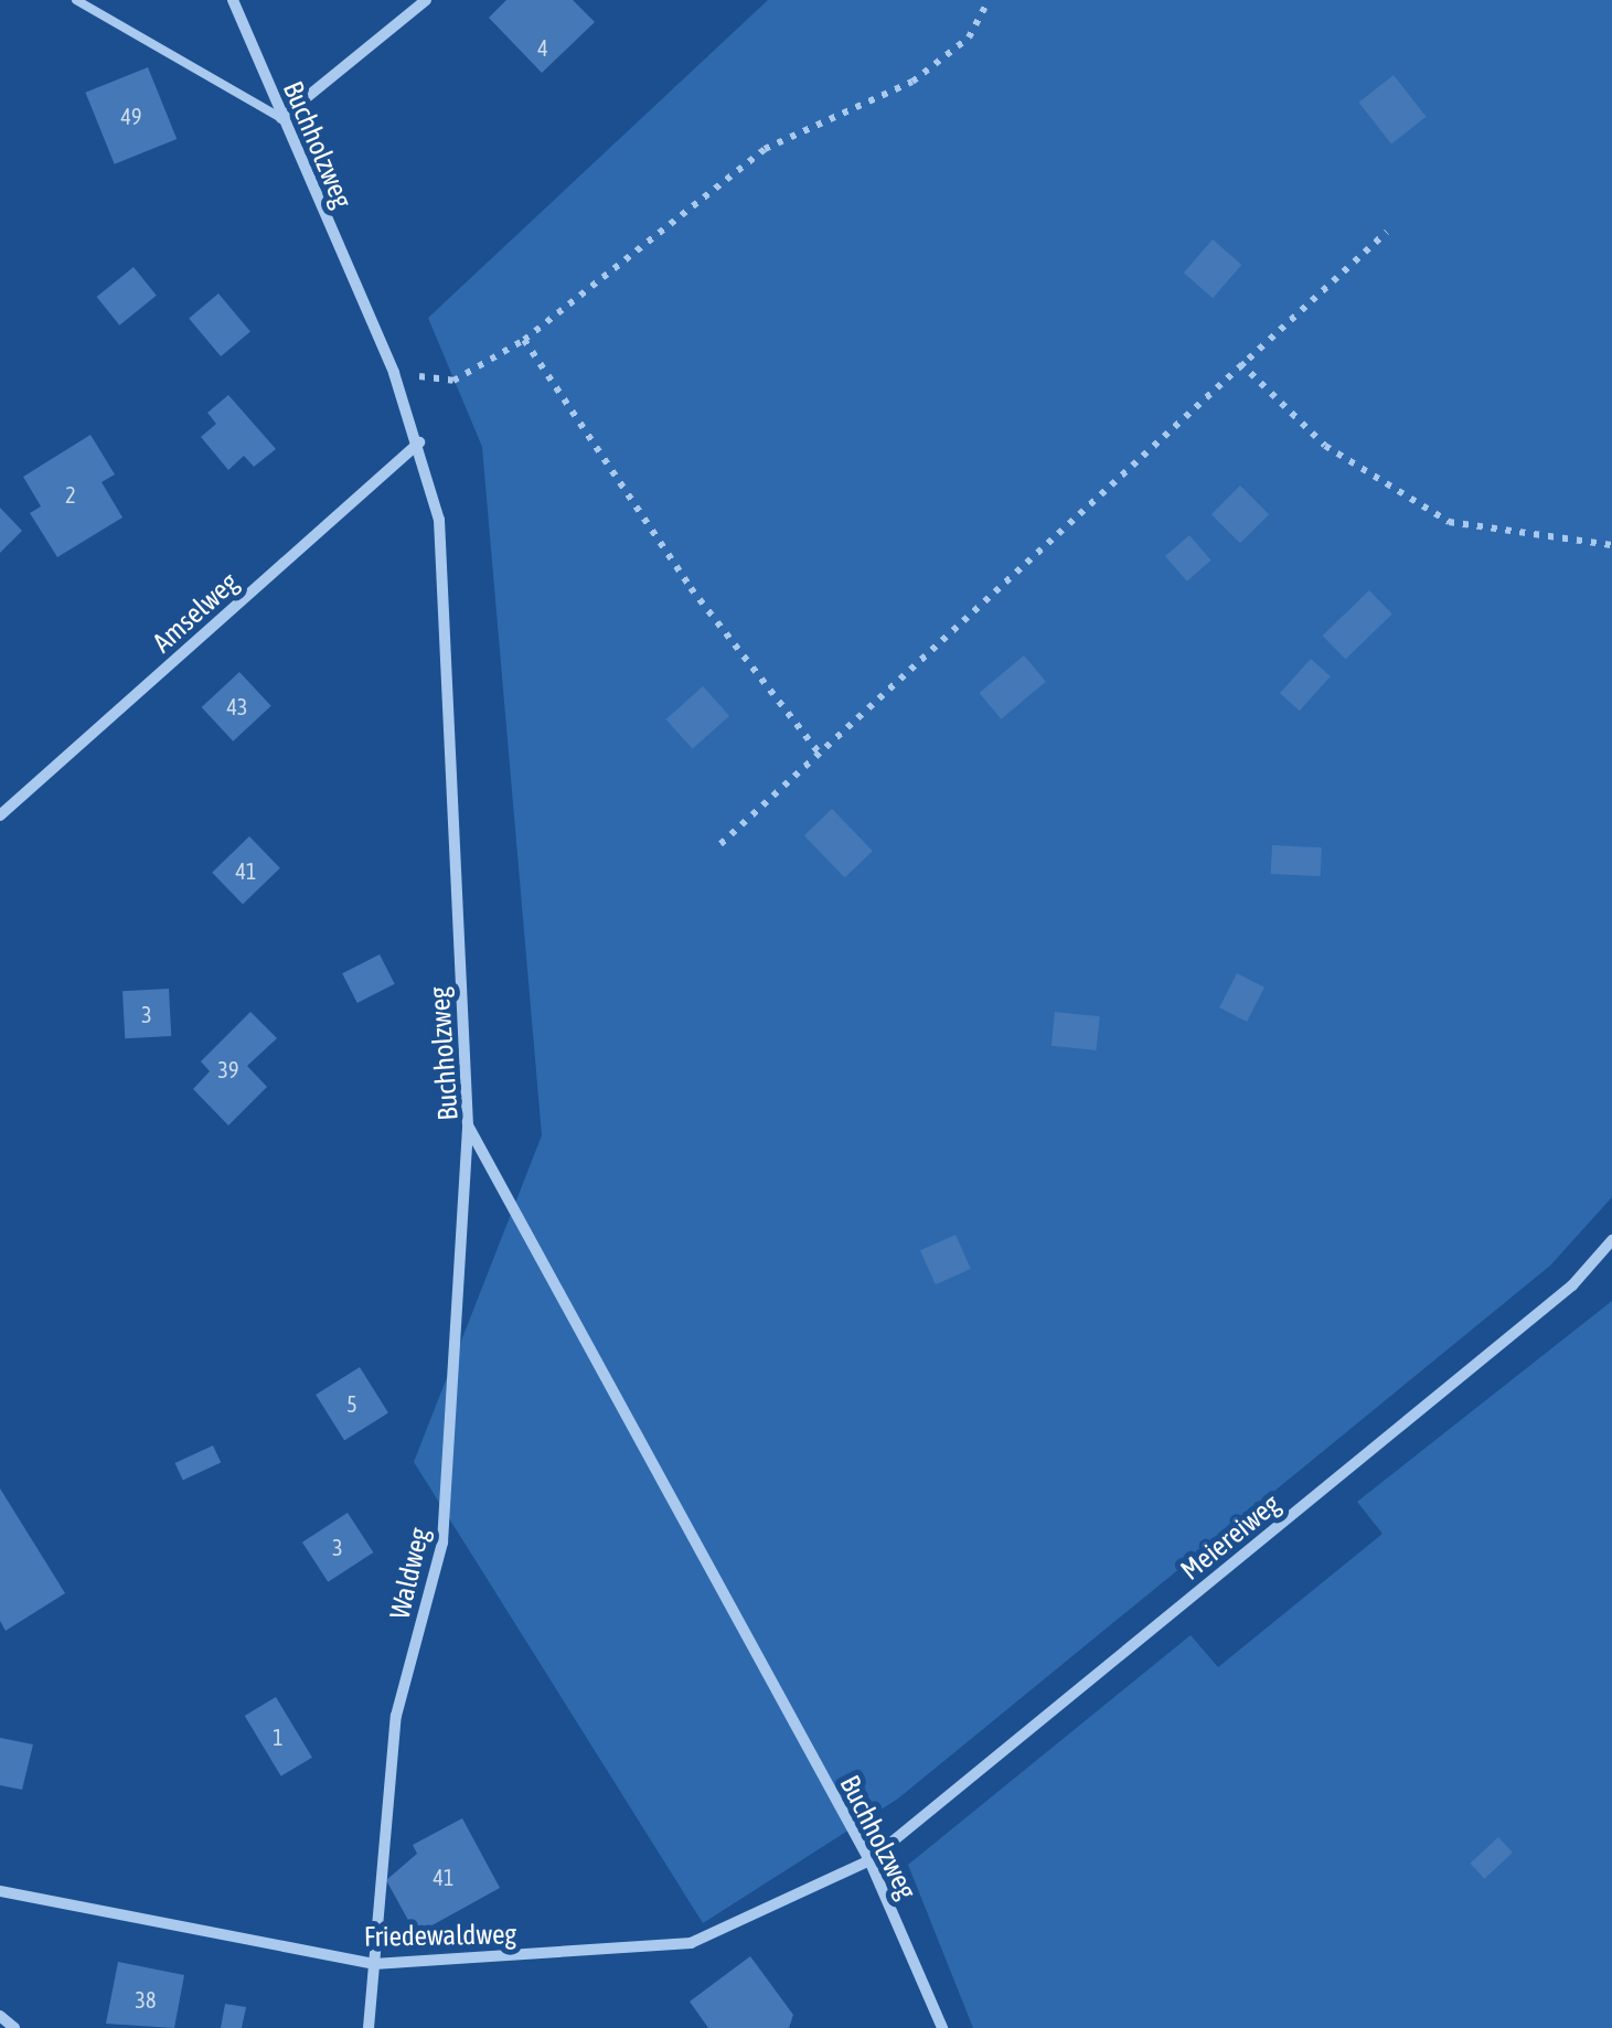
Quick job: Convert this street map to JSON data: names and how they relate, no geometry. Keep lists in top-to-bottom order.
{
  "streets": {
    "street": [
      "Buchholzweg",
      "Amselweg",
      "Meiereiweg",
      "Waldweg",
      "Friedewaldweg"
    ]
  },
  "crossings": [
    ["Buchholzweg", "Amselweg"],
    ["Buchholzweg", "Meiereiweg"],
    ["Buchholzweg", "Waldweg"],
    ["Buchholzweg", "Friedewaldweg"],
    ["Meiereiweg", "Friedewaldweg"],
    ["Waldweg", "Friedewaldweg"]
  ],
  "house_numbers": [
    "4",
    "49",
    "2",
    "43",
    "41",
    "3",
    "39",
    "5",
    "3",
    "1",
    "41",
    "38"
  ]
}
